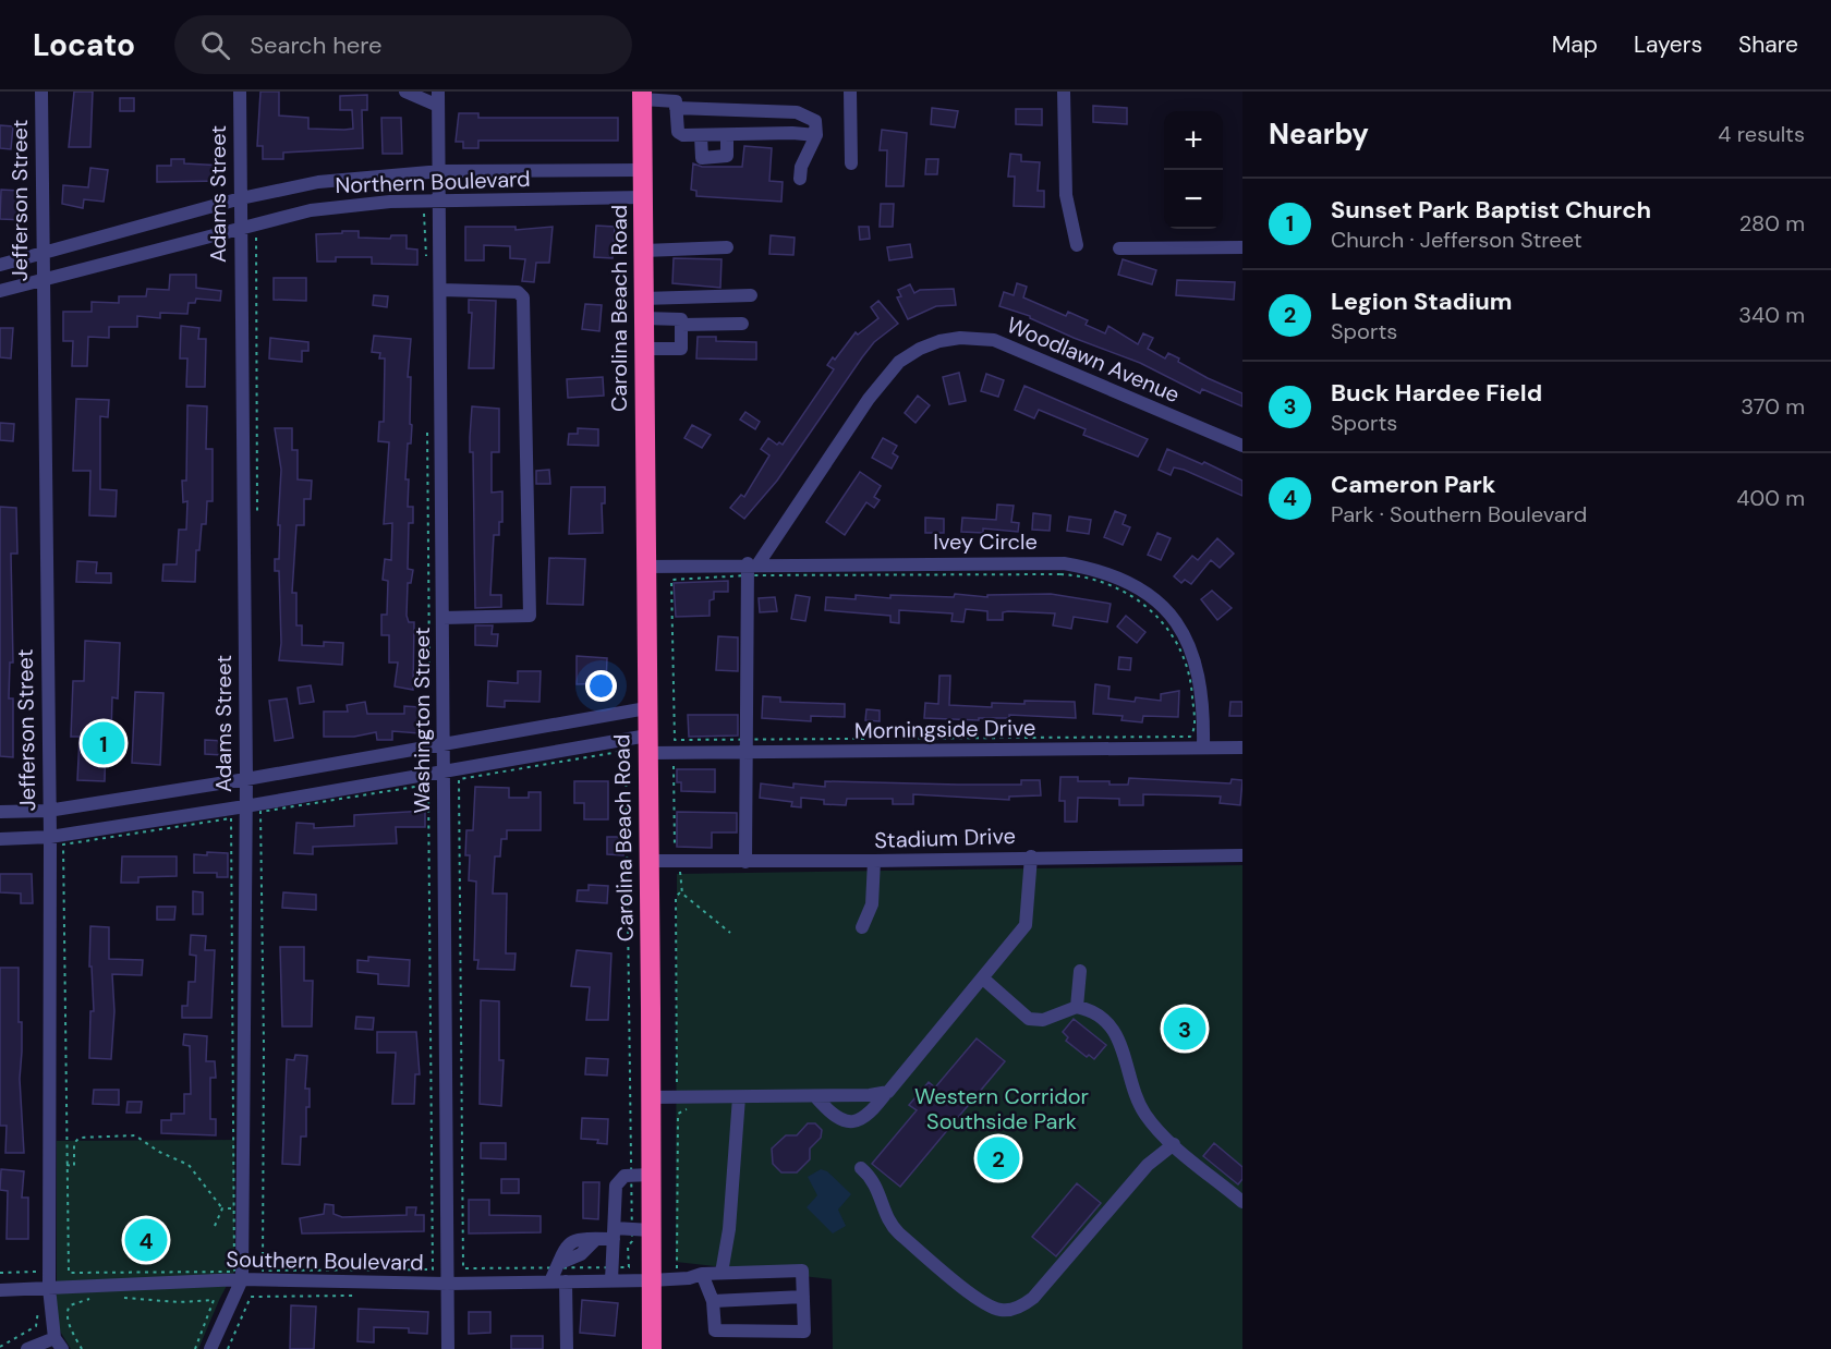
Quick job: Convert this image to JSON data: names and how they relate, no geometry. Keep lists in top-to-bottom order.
{
  "streets": {
    "highway": ["Carolina Beach Road"],
    "street": [
      "Northern Boulevard",
      "Adams Street",
      "Jefferson Street",
      "Woodlawn Avenue",
      "Ivey Circle",
      "Washington Street",
      "Morningside Drive",
      "Stadium Drive",
      "Southern Boulevard"
    ]
  },
  "crossings": [
    ["Northern Boulevard", "Adams Street"],
    ["Northern Boulevard", "Jefferson Street"],
    ["Northern Boulevard", "Carolina Beach Road"],
    ["Northern Boulevard", "Washington Street"],
    ["Adams Street", "Morningside Drive"],
    ["Adams Street", "Southern Boulevard"],
    ["Jefferson Street", "Morningside Drive"],
    ["Jefferson Street", "Southern Boulevard"],
    ["Carolina Beach Road", "Ivey Circle"],
    ["Carolina Beach Road", "Morningside Drive"],
    ["Carolina Beach Road", "Stadium Drive"],
    ["Carolina Beach Road", "Southern Boulevard"],
    ["Woodlawn Avenue", "Ivey Circle"],
    ["Ivey Circle", "Morningside Drive"],
    ["Washington Street", "Morningside Drive"],
    ["Washington Street", "Southern Boulevard"]
  ],
  "parks": ["Western Corridor Southside Park"],
  "page": {
    "header": "Locato",
    "search": "Search here",
    "nav": ["Map", "Layers", "Share"],
    "heading": ["Nearby", "4 results"],
    "map_buttons": ["+", "−"],
    "list": [
      {
        "mark": "1",
        "name": "Sunset Park Baptist Church",
        "note": "Church · Jefferson Street",
        "value": "280 m"
      },
      {
        "mark": "2",
        "name": "Legion Stadium",
        "note": "Sports",
        "value": "340 m"
      },
      {
        "mark": "3",
        "name": "Buck Hardee Field",
        "note": "Sports",
        "value": "370 m"
      },
      {
        "mark": "4",
        "name": "Cameron Park",
        "note": "Park · Southern Boulevard",
        "value": "400 m"
      }
    ],
    "pins": [
      "1",
      "3",
      "2",
      "4"
    ]
  }
}
